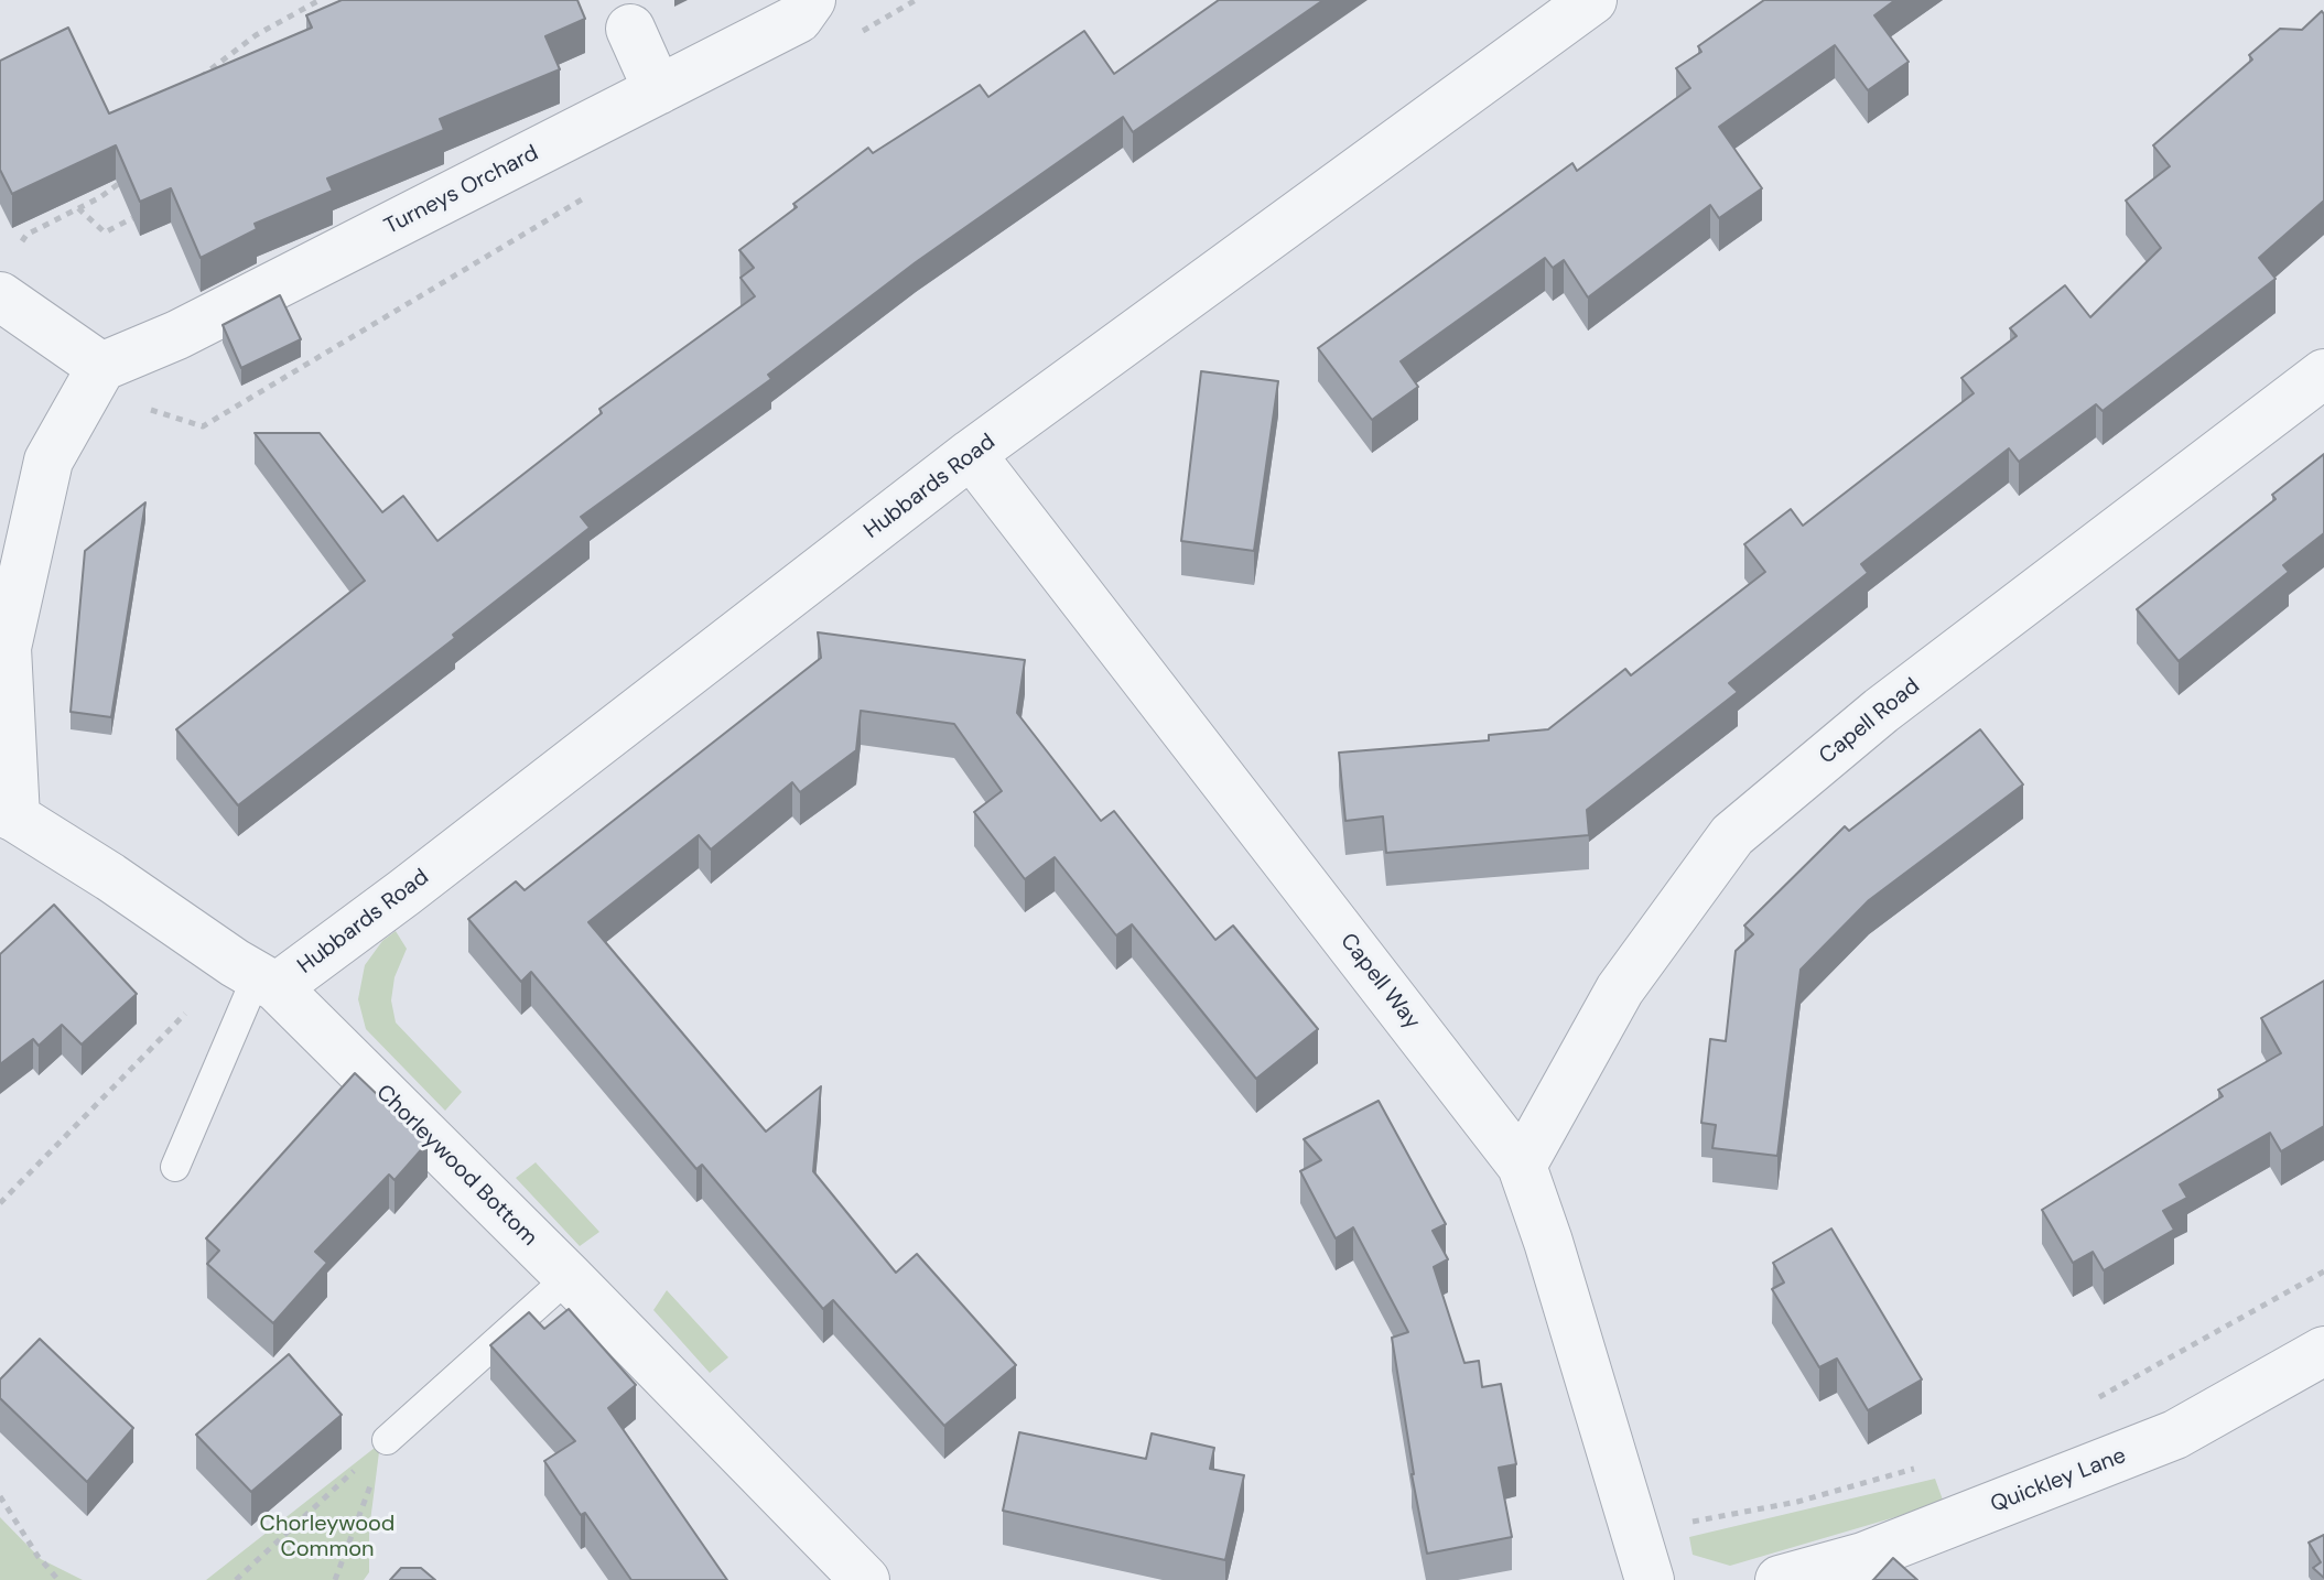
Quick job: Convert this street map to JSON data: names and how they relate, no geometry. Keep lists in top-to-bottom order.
{
  "streets": {
    "street": [
      "Turneys Orchard",
      "Hubbards Road",
      "Capell Road",
      "Capell Way",
      "Chorleywood Bottom",
      "Quickley Lane"
    ]
  },
  "crossings": [
    ["Hubbards Road", "Capell Way"],
    ["Hubbards Road", "Chorleywood Bottom"],
    ["Capell Road", "Capell Way"]
  ],
  "parks": ["Chorleywood Common"]
}
